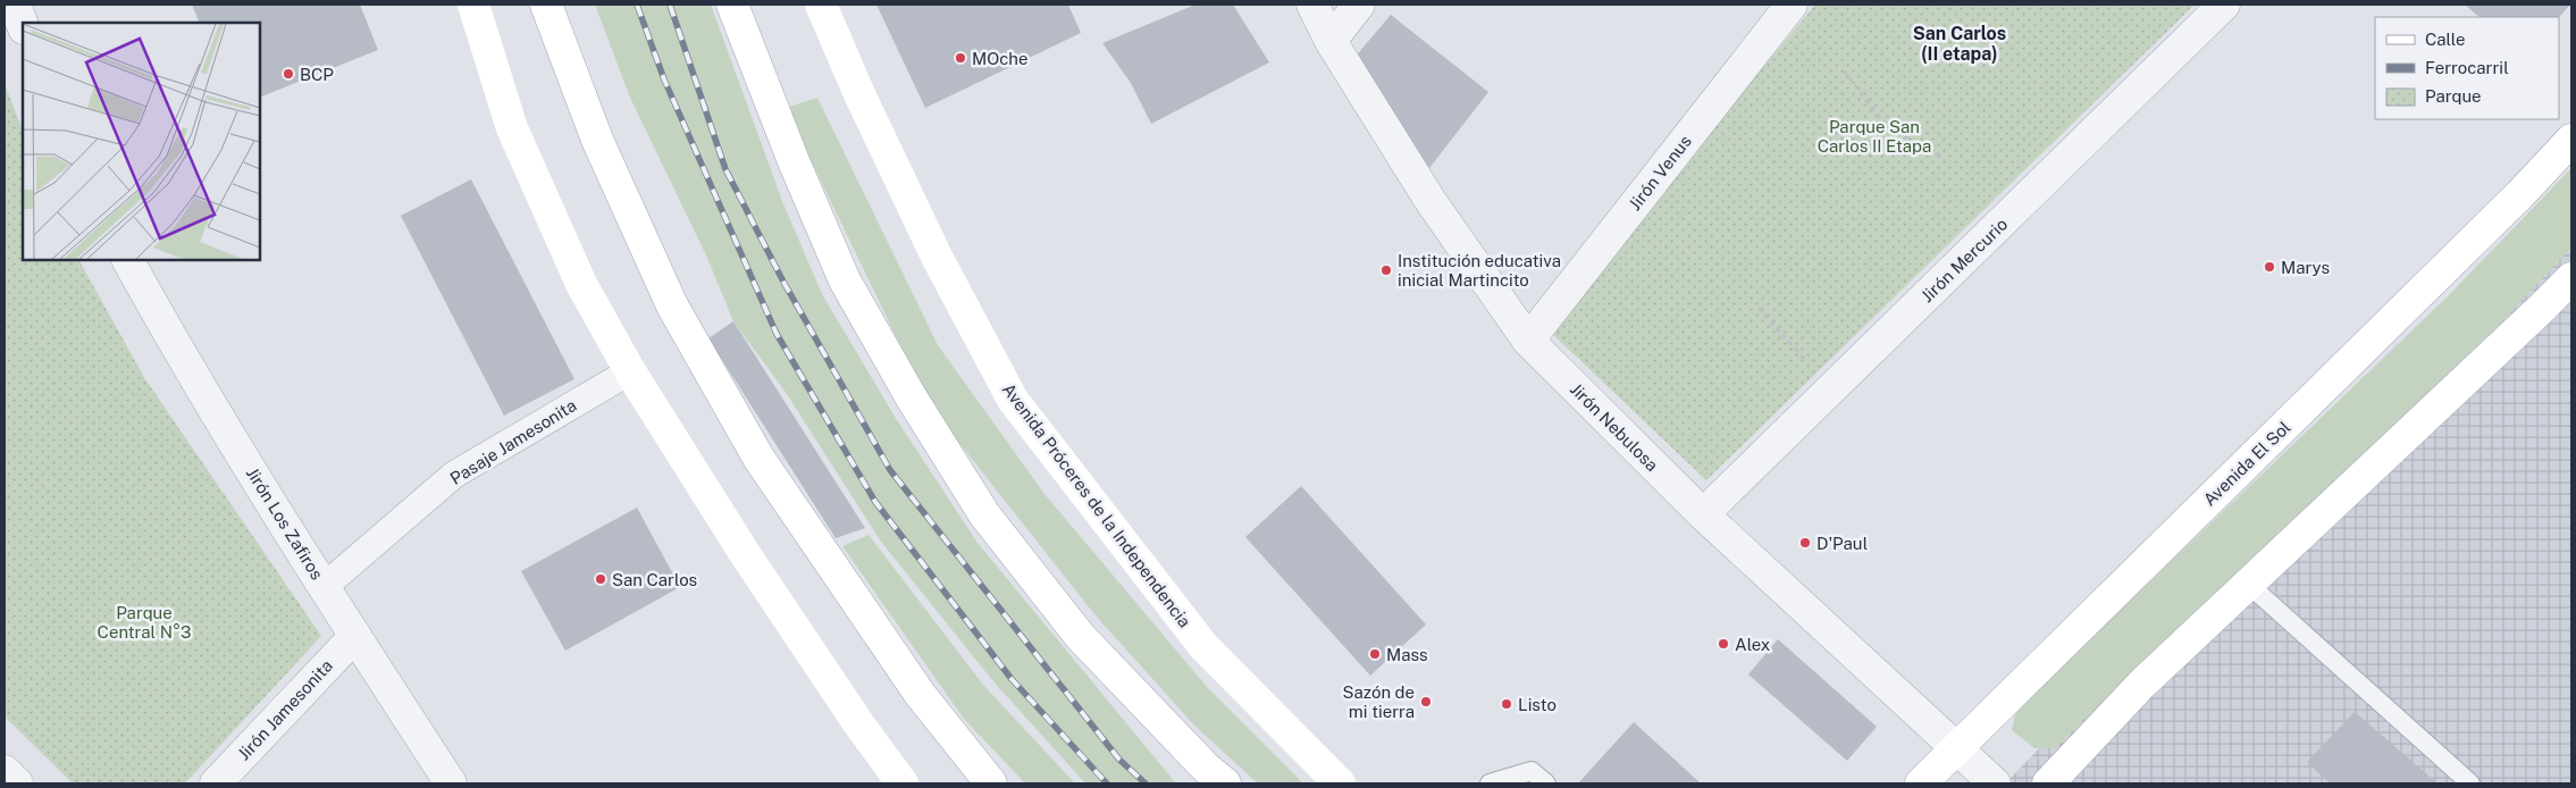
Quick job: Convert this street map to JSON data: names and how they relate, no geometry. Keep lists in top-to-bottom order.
{
  "streets": {
    "main road": ["Avenida El Sol", "Avenida Próceres de la Independencia"],
    "street": [
      "Jirón Venus",
      "Jirón Mercurio",
      "Jirón Nebulosa",
      "Pasaje Jamesonita",
      "Jirón Los Zafiros",
      "Jirón Jamesonita"
    ]
  },
  "crossings": [
    ["Jirón Venus", "Jirón Nebulosa"],
    ["Jirón Mercurio", "Jirón Nebulosa"],
    ["Jirón Nebulosa", "Avenida El Sol"],
    ["Pasaje Jamesonita", "Jirón Los Zafiros"],
    ["Jirón Los Zafiros", "Jirón Jamesonita"]
  ],
  "districts": ["San Carlos (II etapa)"],
  "parks": ["Parque San Carlos II Etapa", "Parque Central N°3"],
  "places": [
    "MOche",
    "BCP",
    "Marys",
    "Institución educativa inicial Martincito",
    "D'Paul",
    "San Carlos",
    "Alex",
    "Mass",
    "Sazón de mi tierra",
    "Listo"
  ],
  "legend": ["Calle", "Ferrocarril", "Parque"]
}
